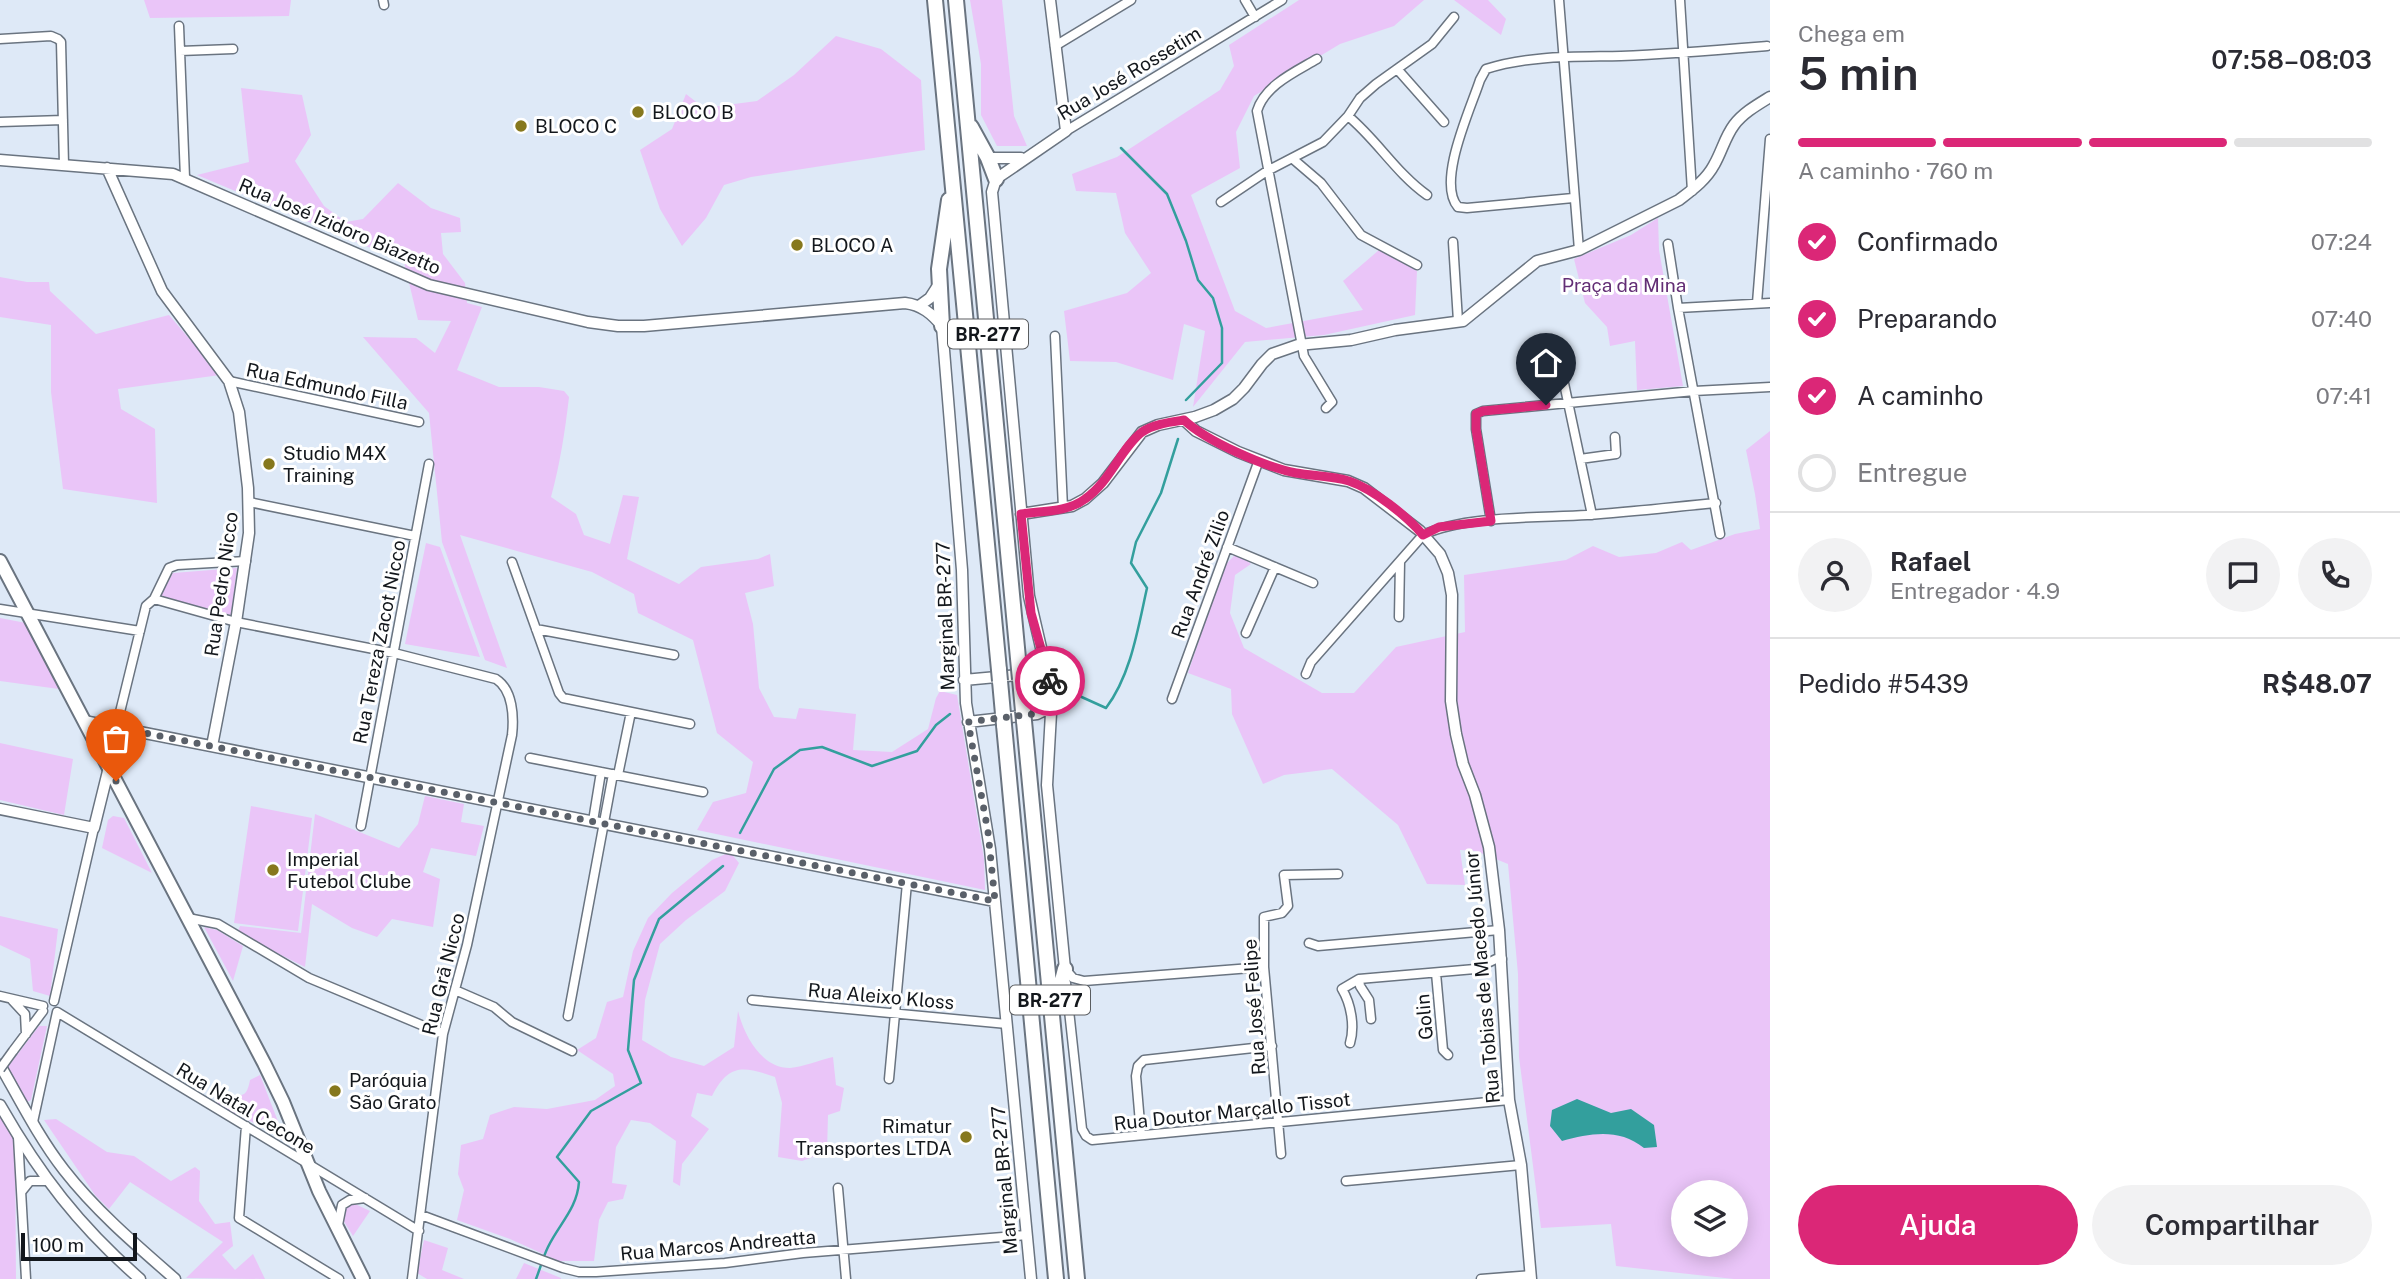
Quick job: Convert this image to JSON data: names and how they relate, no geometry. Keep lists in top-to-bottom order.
{
  "streets": {
    "highway": ["BR-277"],
    "street": [
      "Rua José Rossetim",
      "Rua José Izidoro Biazetto",
      "Rua Edmundo Filla",
      "Rua André Zilio",
      "Rua Pedro Nicco",
      "Marginal BR-277",
      "Rua Tereza Zacot Nicco",
      "Rua Grã Nicco",
      "Rua Tobias de Macedo Júnior",
      "Rua Aleixo Kloss",
      "Rua José Felipe",
      "Golin",
      "Rua Natal Cecone",
      "Rua Doutor Marçallo Tissot",
      "Rua Marcos Andreatta"
    ]
  },
  "crossings": [
    ["Rua José Izidoro Biazetto", "Rua Pedro Nicco"],
    ["Rua Edmundo Filla", "Rua Pedro Nicco"],
    ["Rua André Zilio", "Rua Tobias de Macedo Júnior"],
    ["Marginal BR-277", "Rua Aleixo Kloss"],
    ["Marginal BR-277", "Rua Marcos Andreatta"],
    ["Rua Tereza Zacot Nicco", "Rua Grã Nicco"],
    ["Rua Grã Nicco", "Rua Natal Cecone"],
    ["Rua Grã Nicco", "Rua Marcos Andreatta"],
    ["Rua Tobias de Macedo Júnior", "Rua Doutor Marçallo Tissot"],
    ["Rua José Felipe", "Rua Doutor Marçallo Tissot"]
  ],
  "parks": ["Praça da Mina"],
  "places": [
    "BLOCO B",
    "BLOCO C",
    "BLOCO A",
    "Studio M4X Training",
    "Imperial Futebol Clube",
    "Paróquia São Grato",
    "Rimatur Transportes LTDA"
  ],
  "scale_bar": "100 m",
  "page": {
    "heading": ["5 min", "Chega em", "07:58–08:03"],
    "panel": [
      "Rafael",
      "Entregador · 4.9",
      "Pedido #5439",
      "R$48.07"
    ],
    "bar": "A caminho · 760 m",
    "list": [
      ["Confirmado", "07:24"],
      ["Preparando", "07:40"],
      ["A caminho", "07:41"],
      "Entregue"
    ],
    "buttons": ["Ajuda", "Compartilhar"],
    "scale": "100 m"
  }
}
